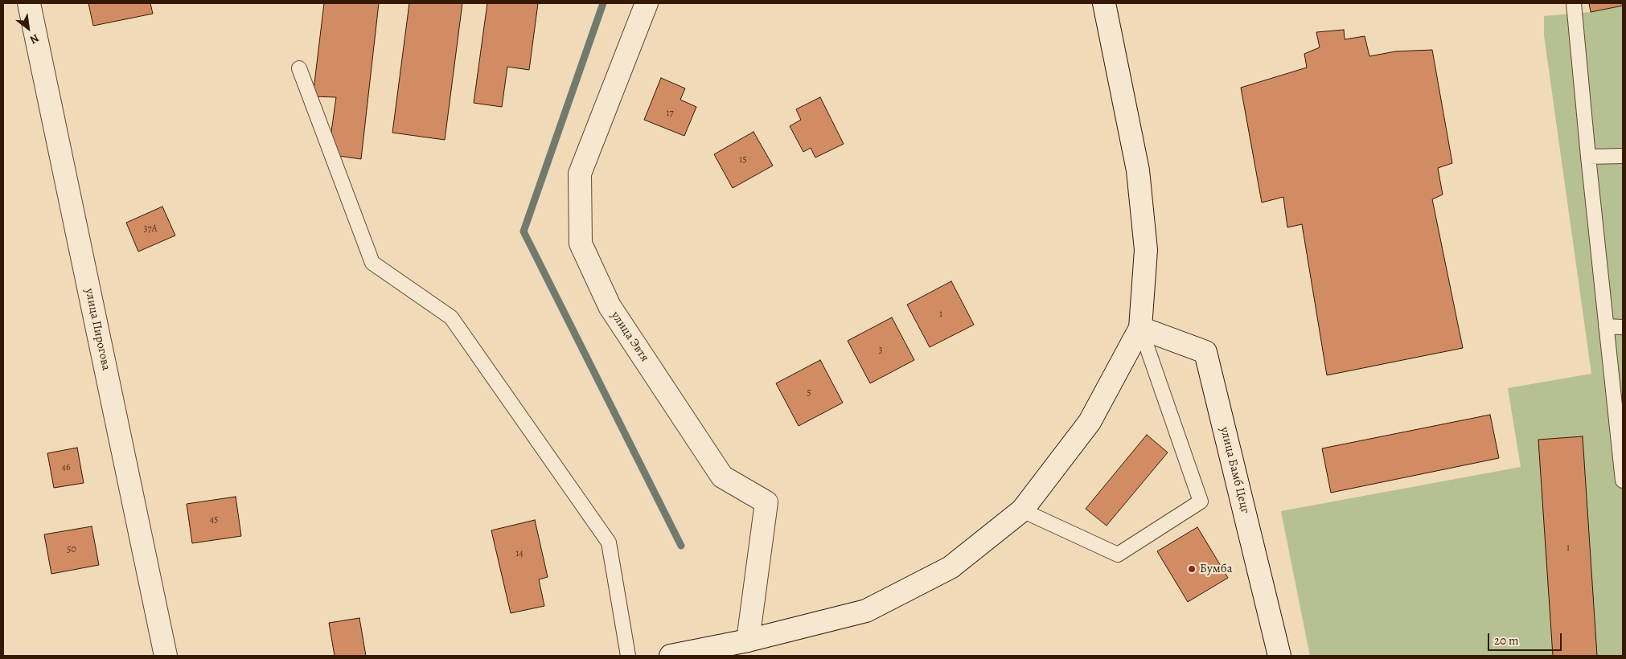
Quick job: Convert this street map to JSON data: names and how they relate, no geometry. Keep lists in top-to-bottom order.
{
  "streets": {
    "street": ["улица Пирогова", "улица Эвтя", "улица Бамб Цецг"]
  },
  "places": ["Бумба"],
  "house_numbers": [
    "17",
    "15",
    "37А",
    "1",
    "3",
    "5",
    "46",
    "45",
    "1",
    "50",
    "14"
  ],
  "scale_bar": "20 m",
  "north": "bottom right"
}
